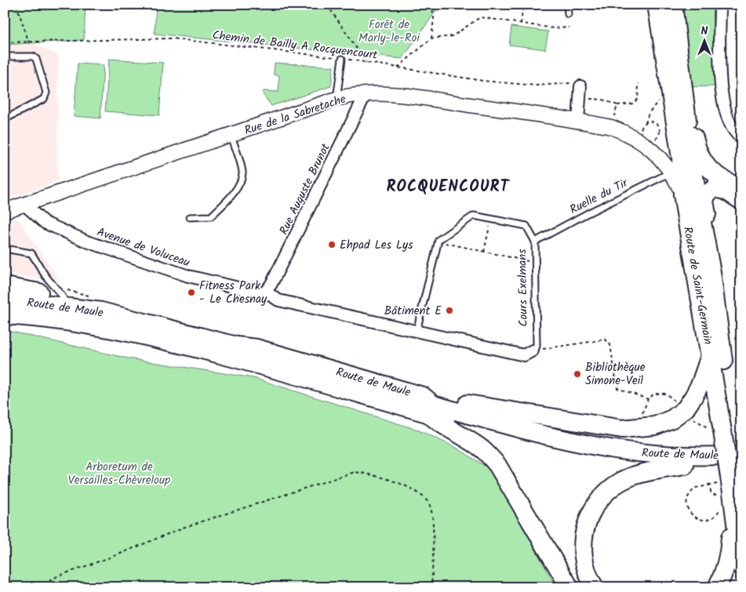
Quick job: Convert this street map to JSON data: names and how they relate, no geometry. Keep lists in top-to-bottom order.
{
  "streets": {
    "main road": ["Route de Saint-Germain", "Route de Maule"],
    "street": ["Rue de la Sabretache", "Rue Auguste Brunot", "Avenue de Voluceau"],
    "lane": ["Ruelle du Tir", "Cours Exelmans"],
    "path": ["Chemin de Bailly A Rocquencourt"]
  },
  "crossings": [
    ["Rue de la Sabretache", "Rue Auguste Brunot"],
    ["Rue de la Sabretache", "Ruelle du Tir"],
    ["Rue de la Sabretache", "Avenue de Voluceau"],
    ["Rue Auguste Brunot", "Avenue de Voluceau"],
    ["Ruelle du Tir", "Cours Exelmans"]
  ],
  "districts": ["ROCQUENCOURT"],
  "parks": ["Forêt de Marly-le-Roi", "Arboretum de Versailles-Chèvreloup"],
  "places": [
    "Ehpad Les Lys",
    "Fitness Park - Le Chesnay",
    "Bâtiment E",
    "Bibliothèque Simone-Veil"
  ],
  "north": "top"
}
